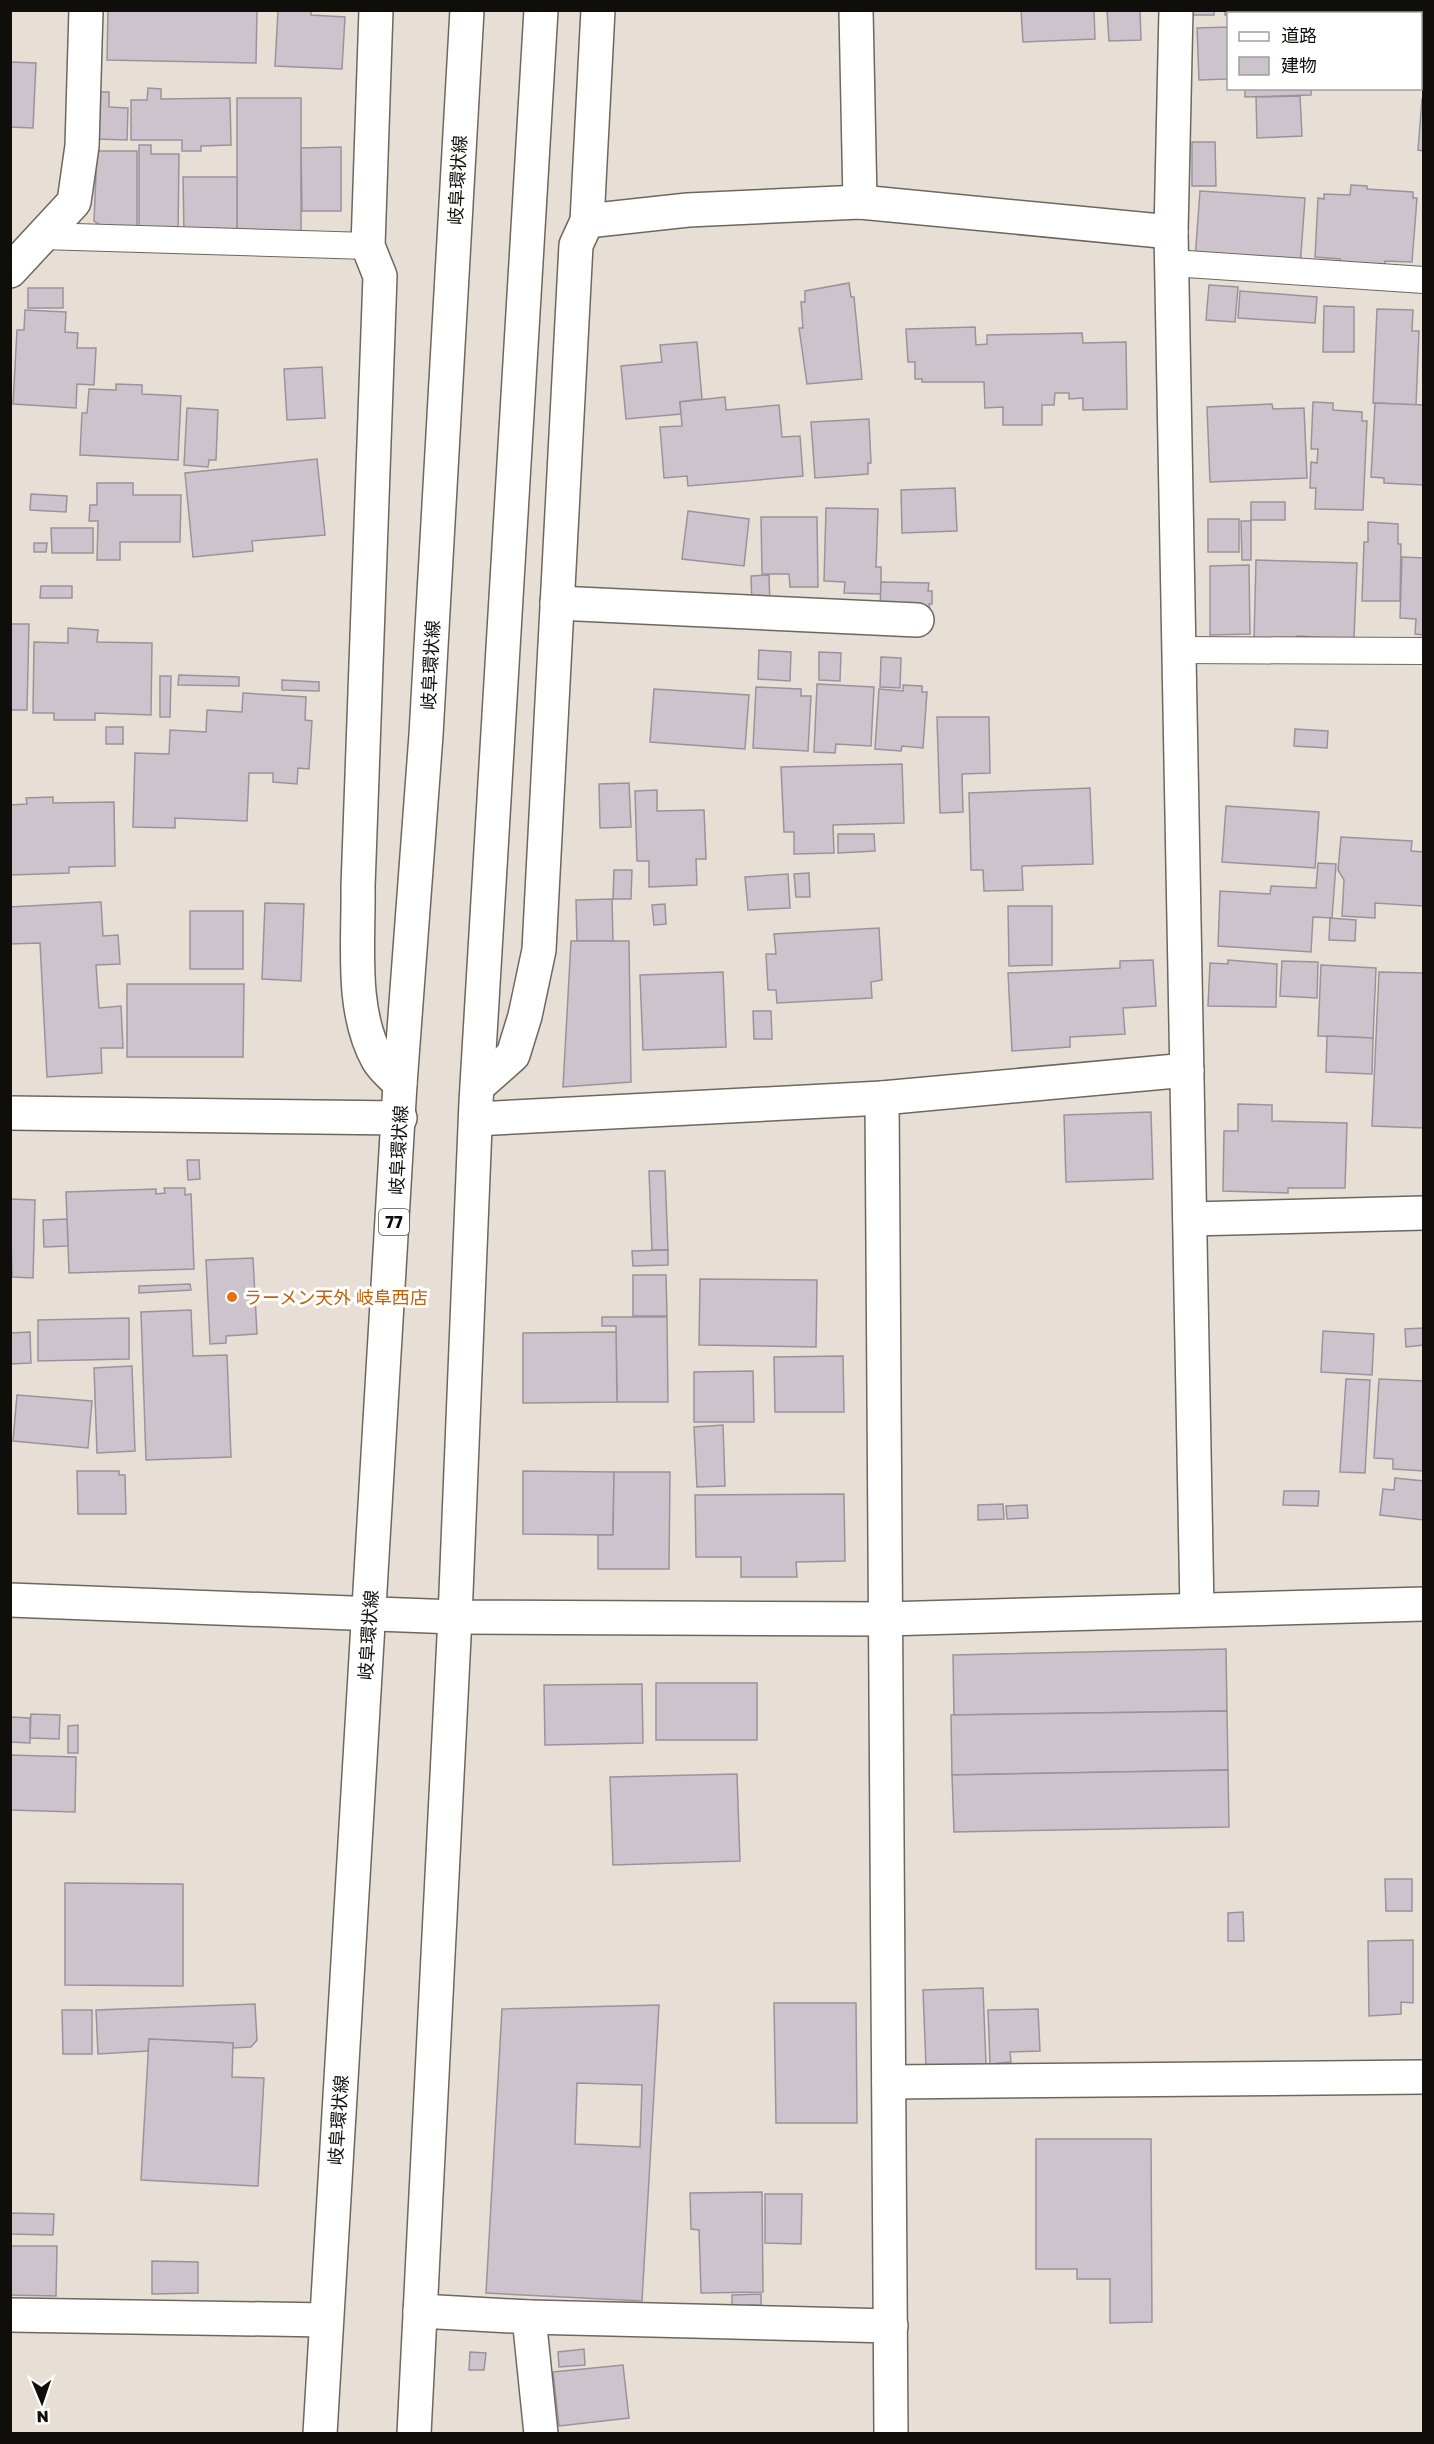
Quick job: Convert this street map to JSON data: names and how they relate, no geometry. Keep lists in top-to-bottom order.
{
  "streets": {
    "street": ["岐阜環状線", "77"]
  },
  "places": ["ラーメン天外 岐阜西店"],
  "legend": ["道路", "建物"],
  "north": "bottom"
}
